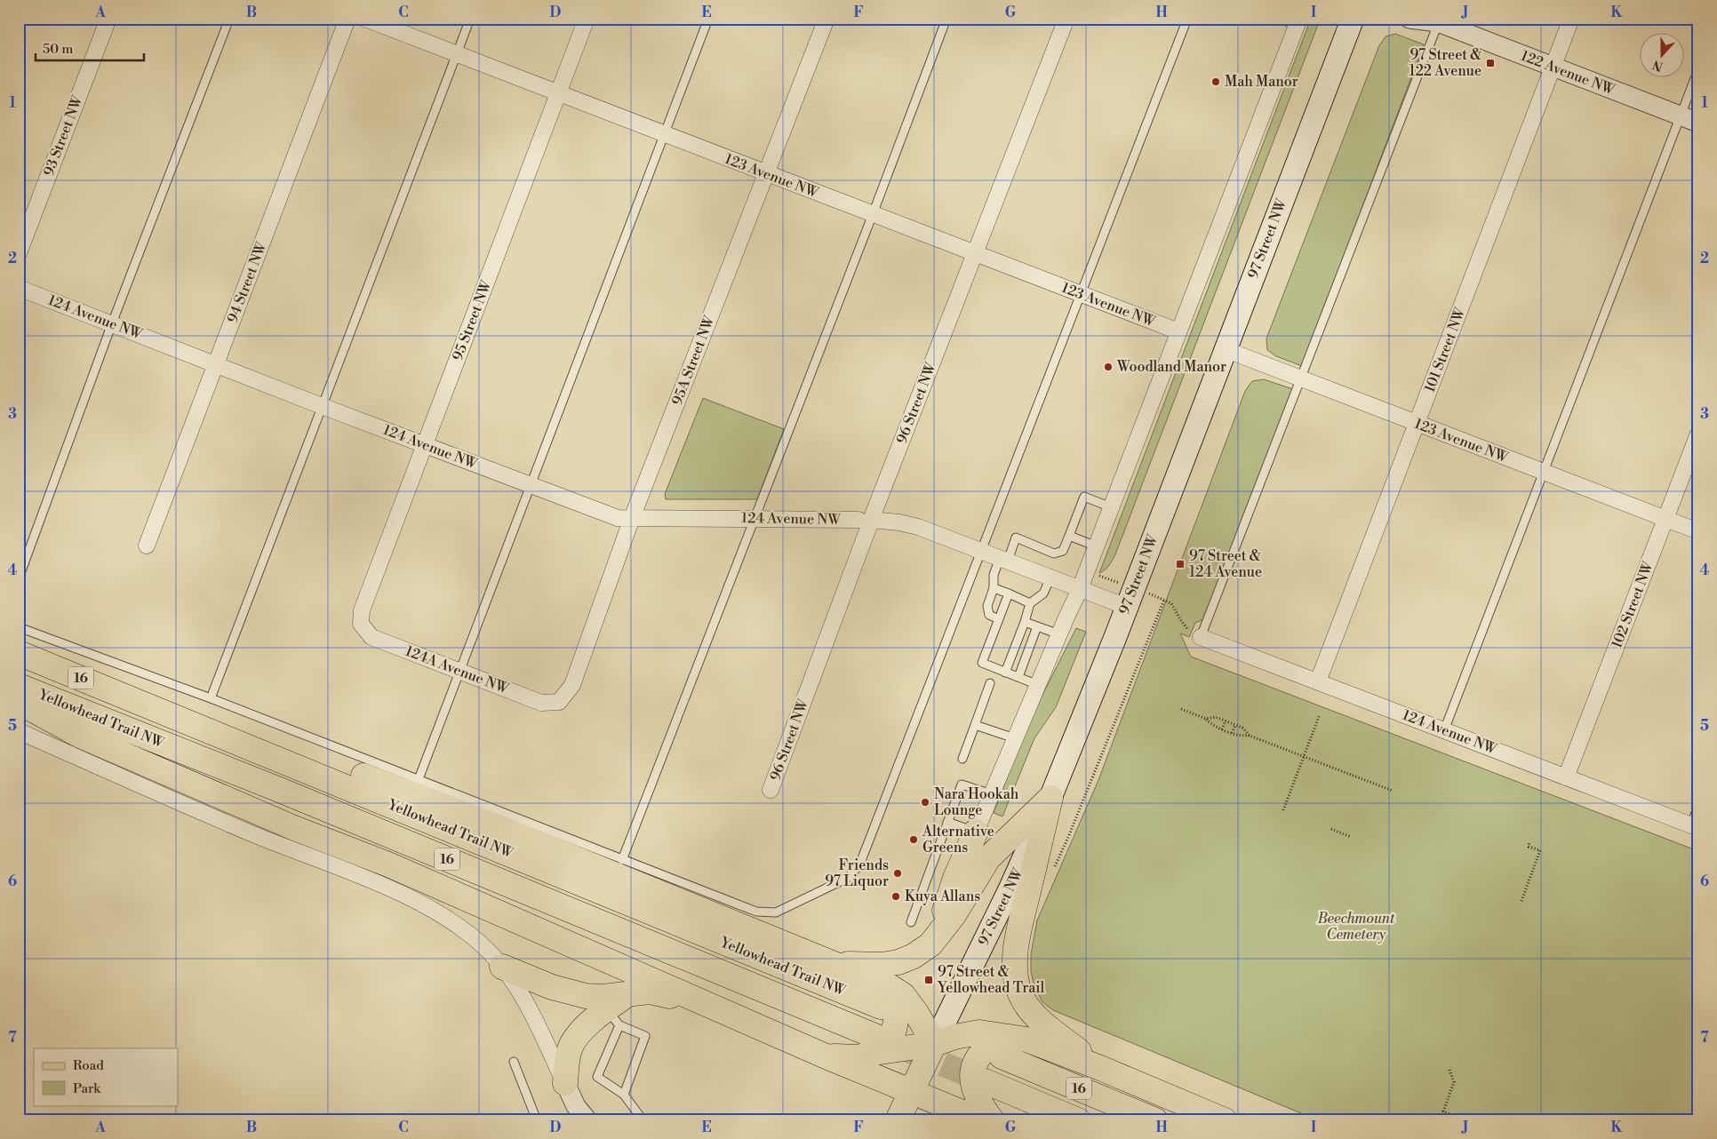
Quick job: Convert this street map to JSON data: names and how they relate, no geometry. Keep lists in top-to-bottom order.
{
  "streets": {
    "main road": ["97 Street NW", "16", "Yellowhead Trail NW"],
    "street": [
      "122 Avenue NW",
      "93 Street NW",
      "123 Avenue NW",
      "94 Street NW",
      "124 Avenue NW",
      "95 Street NW",
      "101 Street NW",
      "95A Street NW",
      "96 Street NW",
      "102 Street NW",
      "124A Avenue NW"
    ]
  },
  "crossings": [
    ["122 Avenue NW", "101 Street NW"],
    ["123 Avenue NW", "97 Street NW"],
    ["123 Avenue NW", "95 Street NW"],
    ["123 Avenue NW", "101 Street NW"],
    ["123 Avenue NW", "95A Street NW"],
    ["123 Avenue NW", "96 Street NW"],
    ["123 Avenue NW", "102 Street NW"],
    ["97 Street NW", "124 Avenue NW"],
    ["94 Street NW", "124 Avenue NW"],
    ["124 Avenue NW", "95 Street NW"],
    ["124 Avenue NW", "101 Street NW"],
    ["124 Avenue NW", "95A Street NW"],
    ["124 Avenue NW", "96 Street NW"],
    ["124 Avenue NW", "102 Street NW"],
    ["95 Street NW", "124A Avenue NW"],
    ["95A Street NW", "124A Avenue NW"]
  ],
  "parks": ["Beechmount Cemetery"],
  "places": {
    "transit": ["97 Street & 122 Avenue", "97 Street & 124 Avenue", "97 Street & Yellowhead Trail"],
    "other": [
      "Mah Manor",
      "Woodland Manor",
      "Nara Hookah Lounge",
      "Alternative Greens",
      "Friends 97 Liquor",
      "Kuya Allans"
    ]
  },
  "legend": ["Road", "Park"],
  "scale_bar": "50 m",
  "north": "bottom",
  "grid": {
    "columns": [
      "A",
      "B",
      "C",
      "D",
      "E",
      "F",
      "G",
      "H",
      "I",
      "J",
      "K"
    ],
    "rows": [
      "1",
      "2",
      "3",
      "4",
      "5",
      "6",
      "7"
    ]
  }
}
